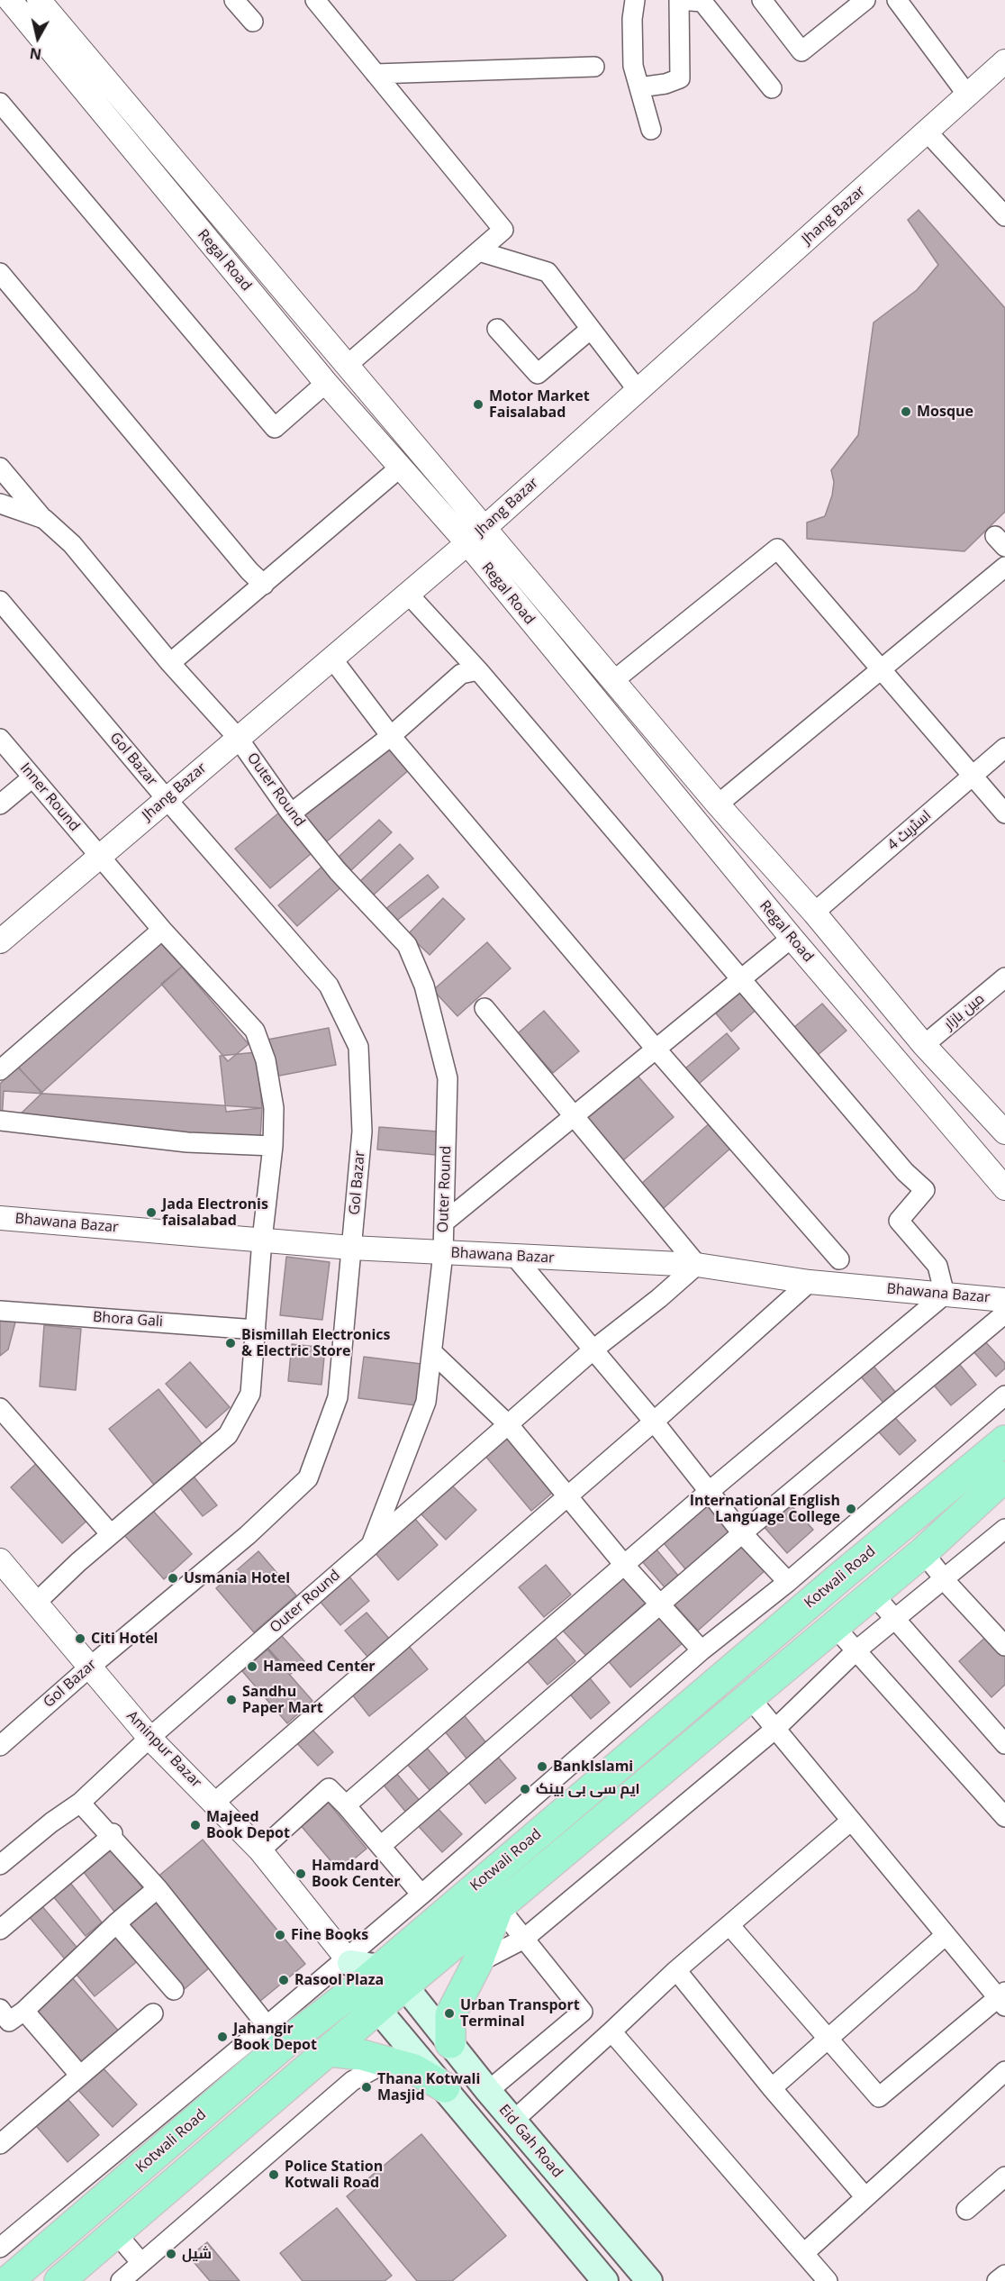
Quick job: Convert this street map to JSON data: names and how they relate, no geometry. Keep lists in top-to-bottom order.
{
  "streets": {
    "main road": ["Kotwali Road", "Eid Gah Road"],
    "street": [
      "Jhang Bazar",
      "Regal Road",
      "Gol Bazar",
      "Outer Round",
      "Inner Round",
      "اسٹریٹ 4",
      "مین بازار",
      "Bhawana Bazar",
      "Bhora Gali",
      "Aminpur Bazar"
    ]
  },
  "crossings": [
    ["Jhang Bazar", "Regal Road"],
    ["Jhang Bazar", "Gol Bazar"],
    ["Jhang Bazar", "Outer Round"],
    ["Jhang Bazar", "Inner Round"],
    ["Regal Road", "اسٹریٹ 4"],
    ["Regal Road", "مین بازار"],
    ["Gol Bazar", "Bhawana Bazar"],
    ["Gol Bazar", "Aminpur Bazar"],
    ["Outer Round", "Bhawana Bazar"],
    ["Outer Round", "Aminpur Bazar"],
    ["Inner Round", "Bhawana Bazar"],
    ["Inner Round", "Bhora Gali"],
    ["Inner Round", "Aminpur Bazar"],
    ["Kotwali Road", "Aminpur Bazar"],
    ["Kotwali Road", "Eid Gah Road"],
    ["Aminpur Bazar", "Eid Gah Road"]
  ],
  "places": [
    "Motor Market Faisalabad",
    "Mosque",
    "Jada Electronis faisalabad",
    "Bismillah Electronics & Electric Store",
    "International English Language College",
    "Usmania Hotel",
    "Citi Hotel",
    "Hameed Center",
    "Sandhu Paper Mart",
    "BankIslami",
    "ایم سی بی بینک",
    "Majeed Book Depot",
    "Hamdard Book Center",
    "Fine Books",
    "Rasool Plaza",
    "Urban Transport Terminal",
    "Jahangir Book Depot",
    "Thana Kotwali Masjid",
    "Police Station Kotwali Road",
    "شیل"
  ],
  "north": "bottom"
}
